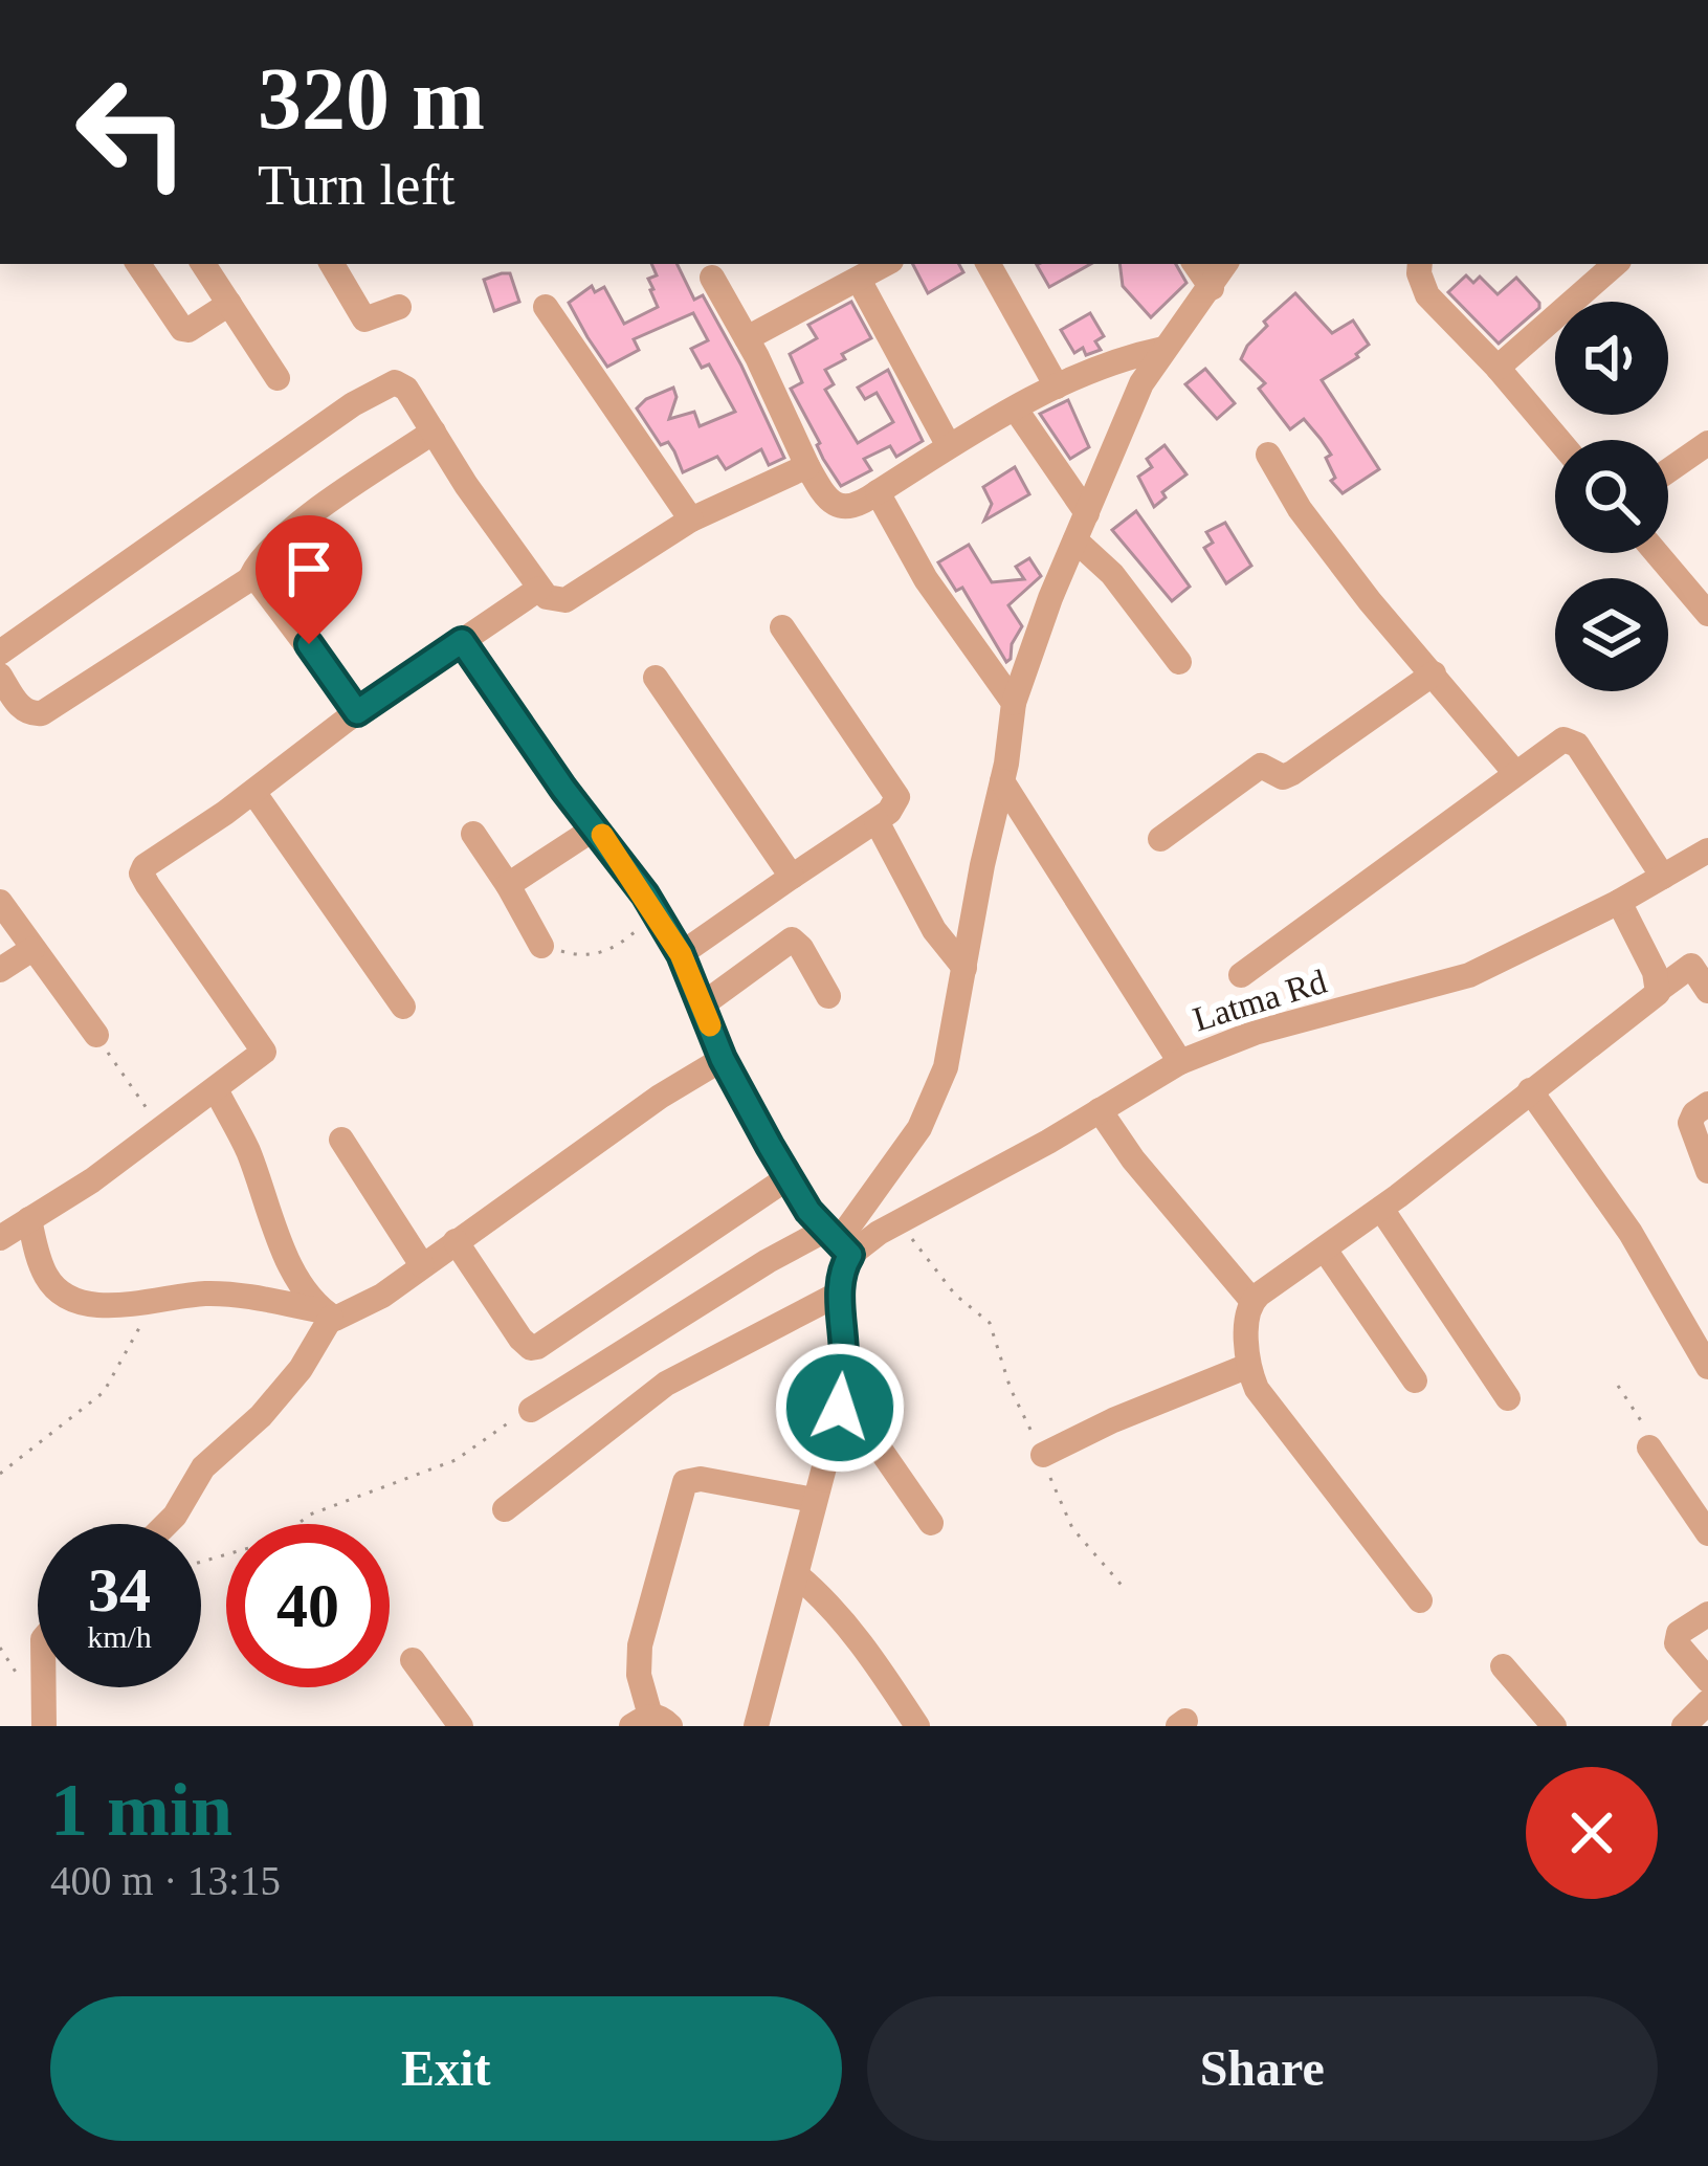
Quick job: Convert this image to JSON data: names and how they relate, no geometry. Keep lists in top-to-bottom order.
{
  "streets": {
    "street": ["Latma Rd"]
  },
  "page": {
    "turn": ["320 m", "Turn left"],
    "speed": "34 km/h",
    "limit": "40",
    "heading": ["1 min", "400 m · 13:15"],
    "buttons": ["Exit", "Share"]
  }
}
